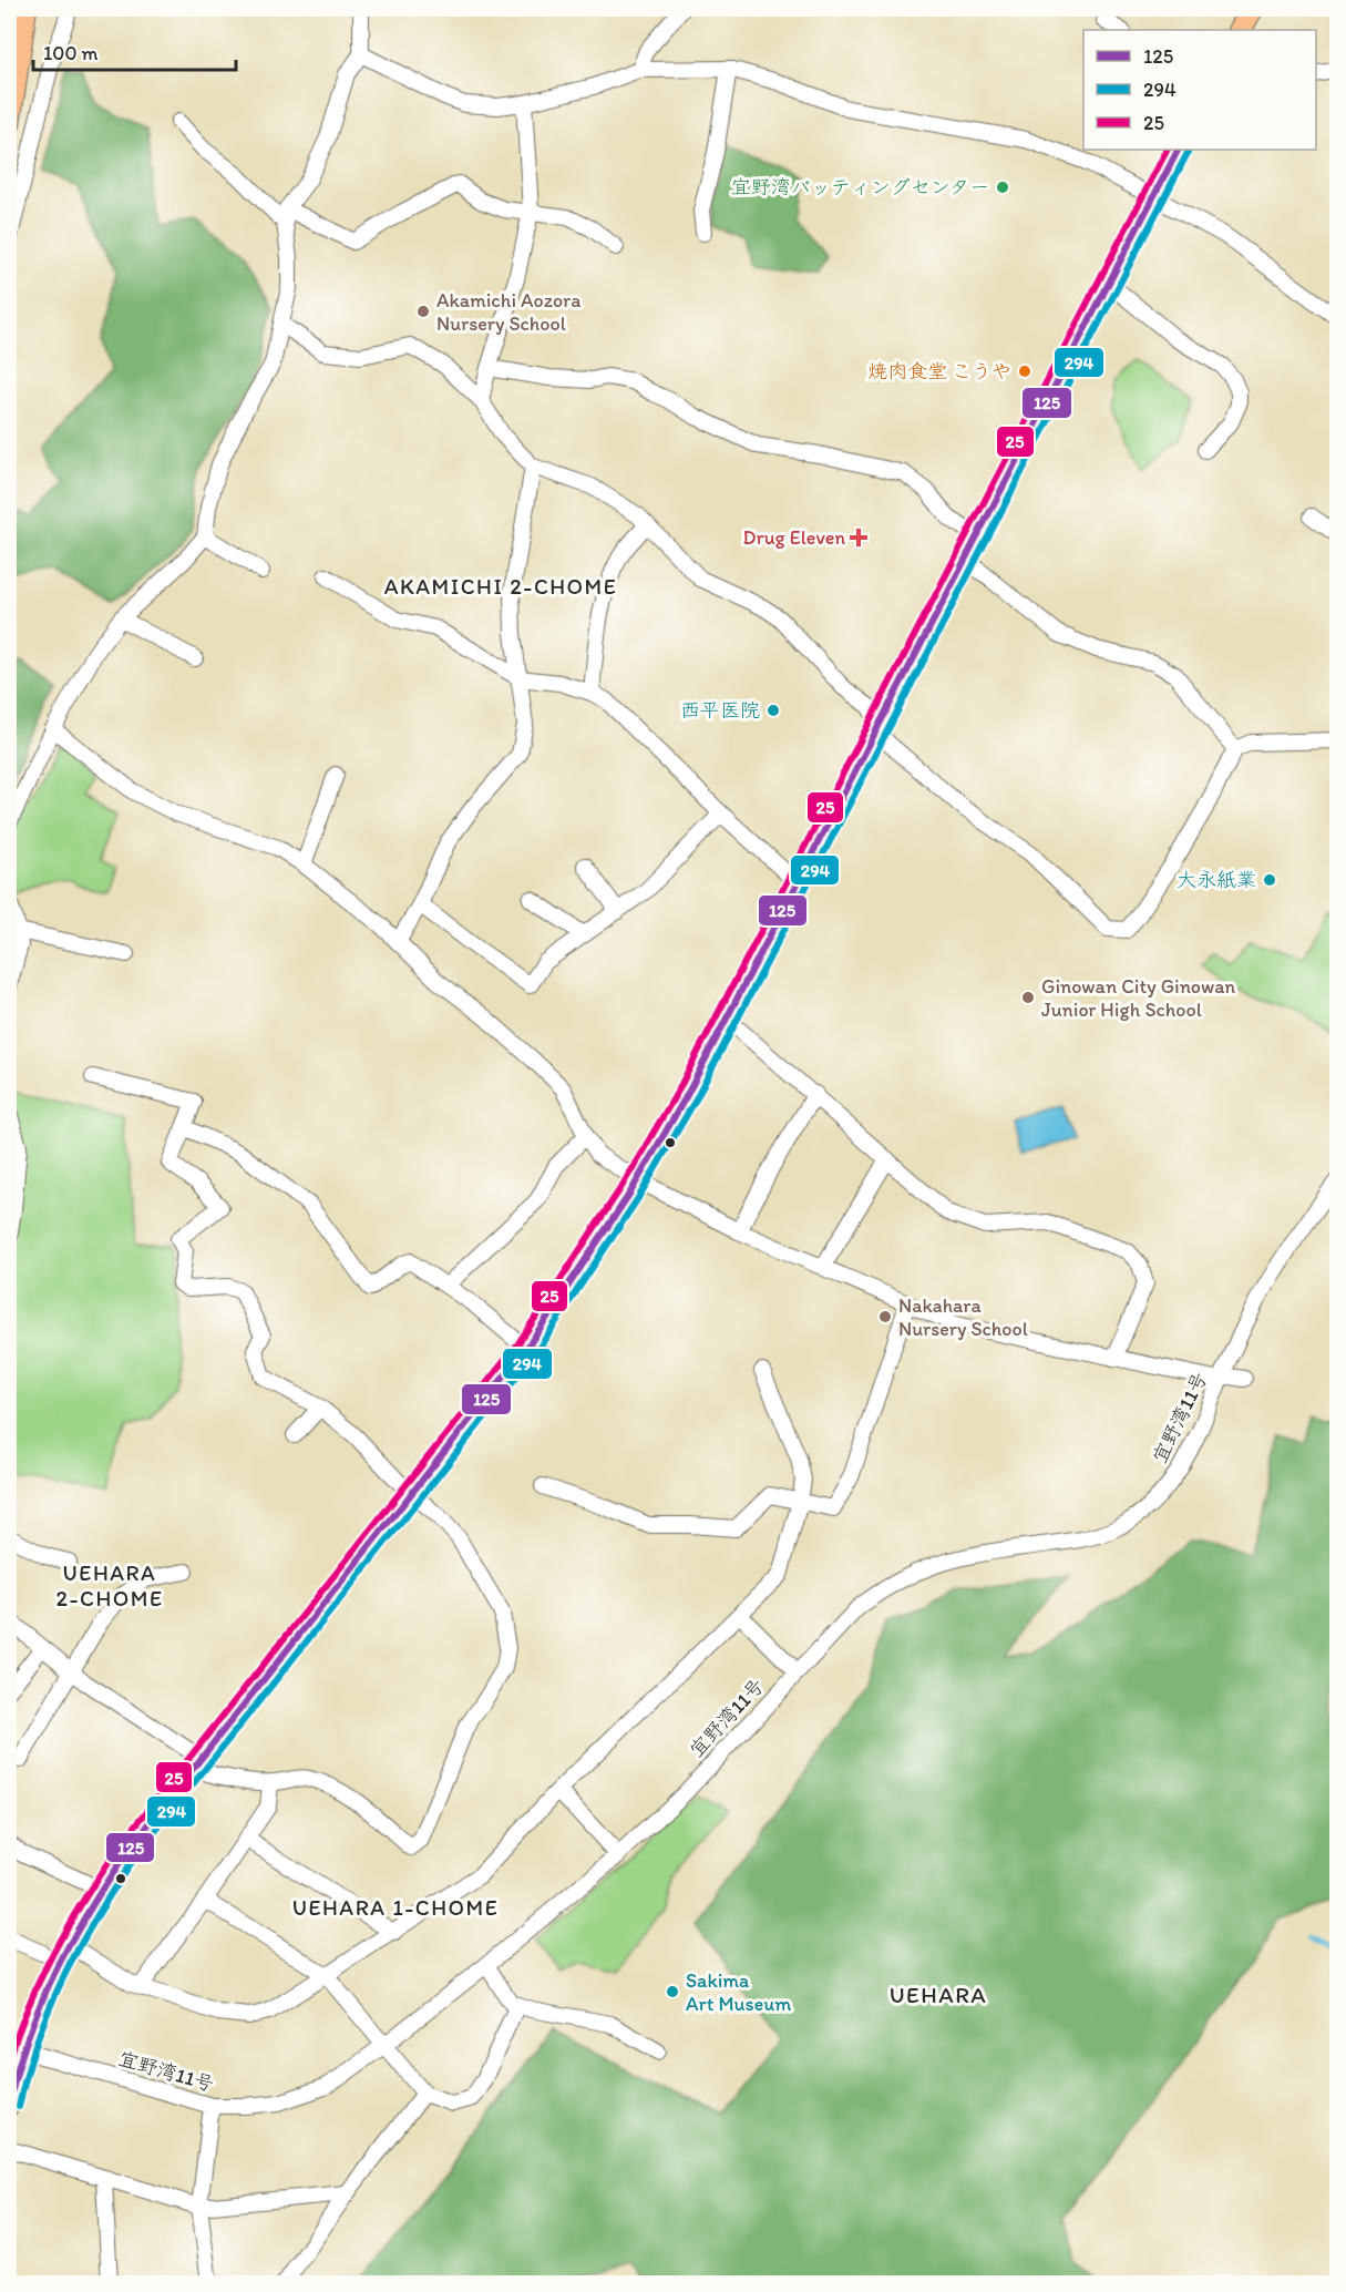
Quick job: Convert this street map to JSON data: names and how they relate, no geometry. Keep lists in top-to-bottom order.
{
  "streets": {
    "street": ["宜野湾11号"]
  },
  "districts": [
    "AKAMICHI 2-CHOME",
    "UEHARA 2-CHOME",
    "UEHARA 1-CHOME",
    "UEHARA"
  ],
  "places": {
    "other": [
      "宜野湾バッティングセンター",
      "Akamichi Aozora Nursery School",
      "焼肉食堂 こうや",
      "西平医院",
      "大永紙業",
      "Ginowan City Ginowan Junior High School",
      "Nakahara Nursery School",
      "Sakima Art Museum"
    ],
    "health": ["Drug Eleven"]
  },
  "lines": ["transit line 125", "transit line 25", "transit line 294"],
  "legend": ["125", "294", "25"],
  "scale_bar": "100 m"
}
